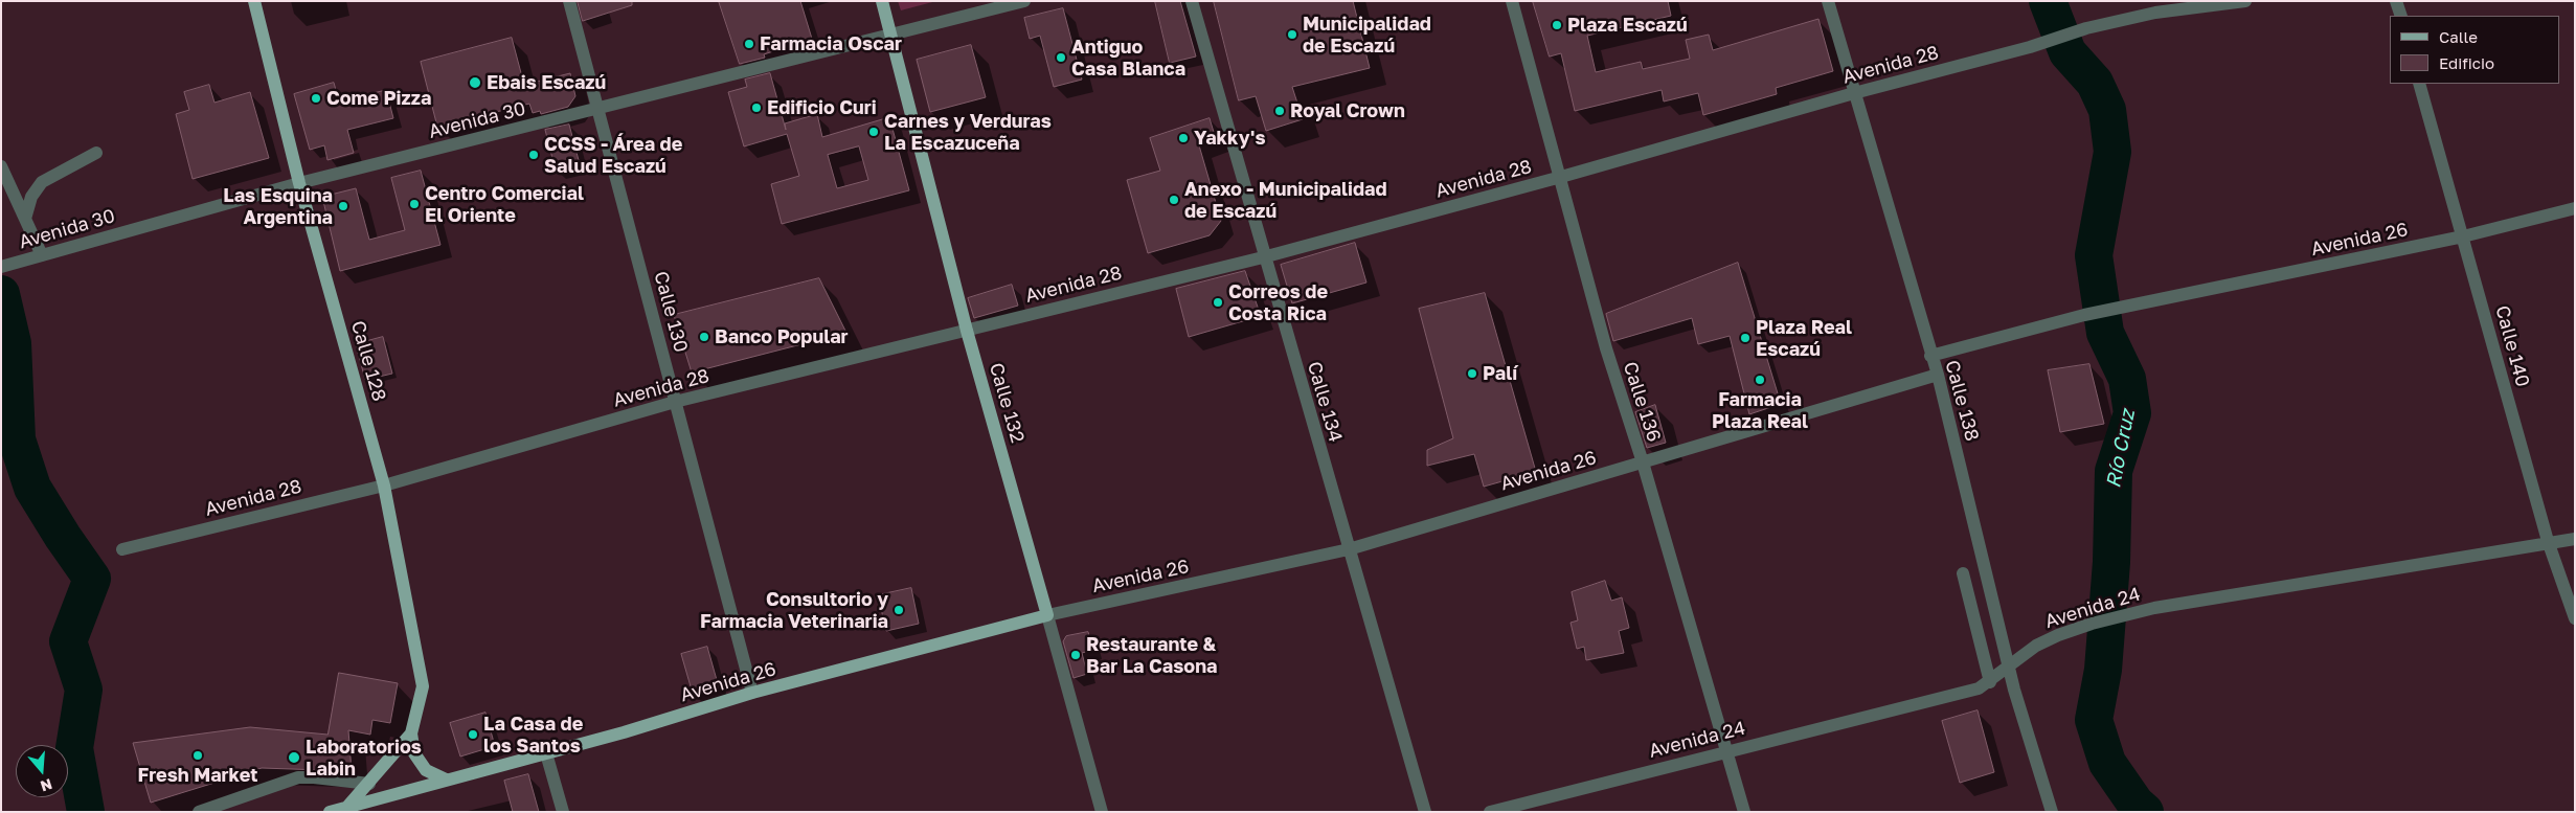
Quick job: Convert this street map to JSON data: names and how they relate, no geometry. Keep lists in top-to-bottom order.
{
  "streets": {
    "main road": ["Avenida 26", "Calle 128", "Calle 132"],
    "street": [
      "Avenida 28",
      "Avenida 30",
      "Calle 130",
      "Calle 140",
      "Calle 138",
      "Calle 134",
      "Calle 136",
      "Avenida 24"
    ]
  },
  "crossings": [
    ["Avenida 28", "Calle 130"],
    ["Avenida 28", "Calle 128"],
    ["Avenida 28", "Calle 138"],
    ["Avenida 28", "Calle 134"],
    ["Avenida 28", "Calle 136"],
    ["Avenida 28", "Calle 132"],
    ["Avenida 30", "Calle 130"],
    ["Avenida 30", "Calle 128"],
    ["Avenida 30", "Calle 132"],
    ["Avenida 26", "Calle 130"],
    ["Avenida 26", "Calle 140"],
    ["Avenida 26", "Calle 138"],
    ["Avenida 26", "Calle 134"],
    ["Avenida 26", "Calle 136"],
    ["Avenida 26", "Calle 132"],
    ["Calle 140", "Avenida 24"],
    ["Calle 138", "Avenida 24"],
    ["Calle 136", "Avenida 24"]
  ],
  "water": ["Río Cruz"],
  "places": [
    "Plaza Escazú",
    "Municipalidad de Escazú",
    "Farmacia Oscar",
    "Antiguo Casa Blanca",
    "Ebais Escazú",
    "Come Pizza",
    "Edificio Curi",
    "Royal Crown",
    "Carnes y Verduras La Escazuceña",
    "Yakky's",
    "CCSS - Área de Salud Escazú",
    "Anexo - Municipalidad de Escazú",
    "Centro Comercial El Oriente",
    "Las Esquina Argentina",
    "Correos de Costa Rica",
    "Banco Popular",
    "Plaza Real Escazú",
    "Palí",
    "Farmacia Plaza Real",
    "Consultorio y Farmacia Veterinaria",
    "Restaurante & Bar La Casona",
    "La Casa de los Santos",
    "Fresh Market",
    "Laboratorios Labin"
  ],
  "legend": ["Calle", "Edificio"],
  "north": "bottom"
}
